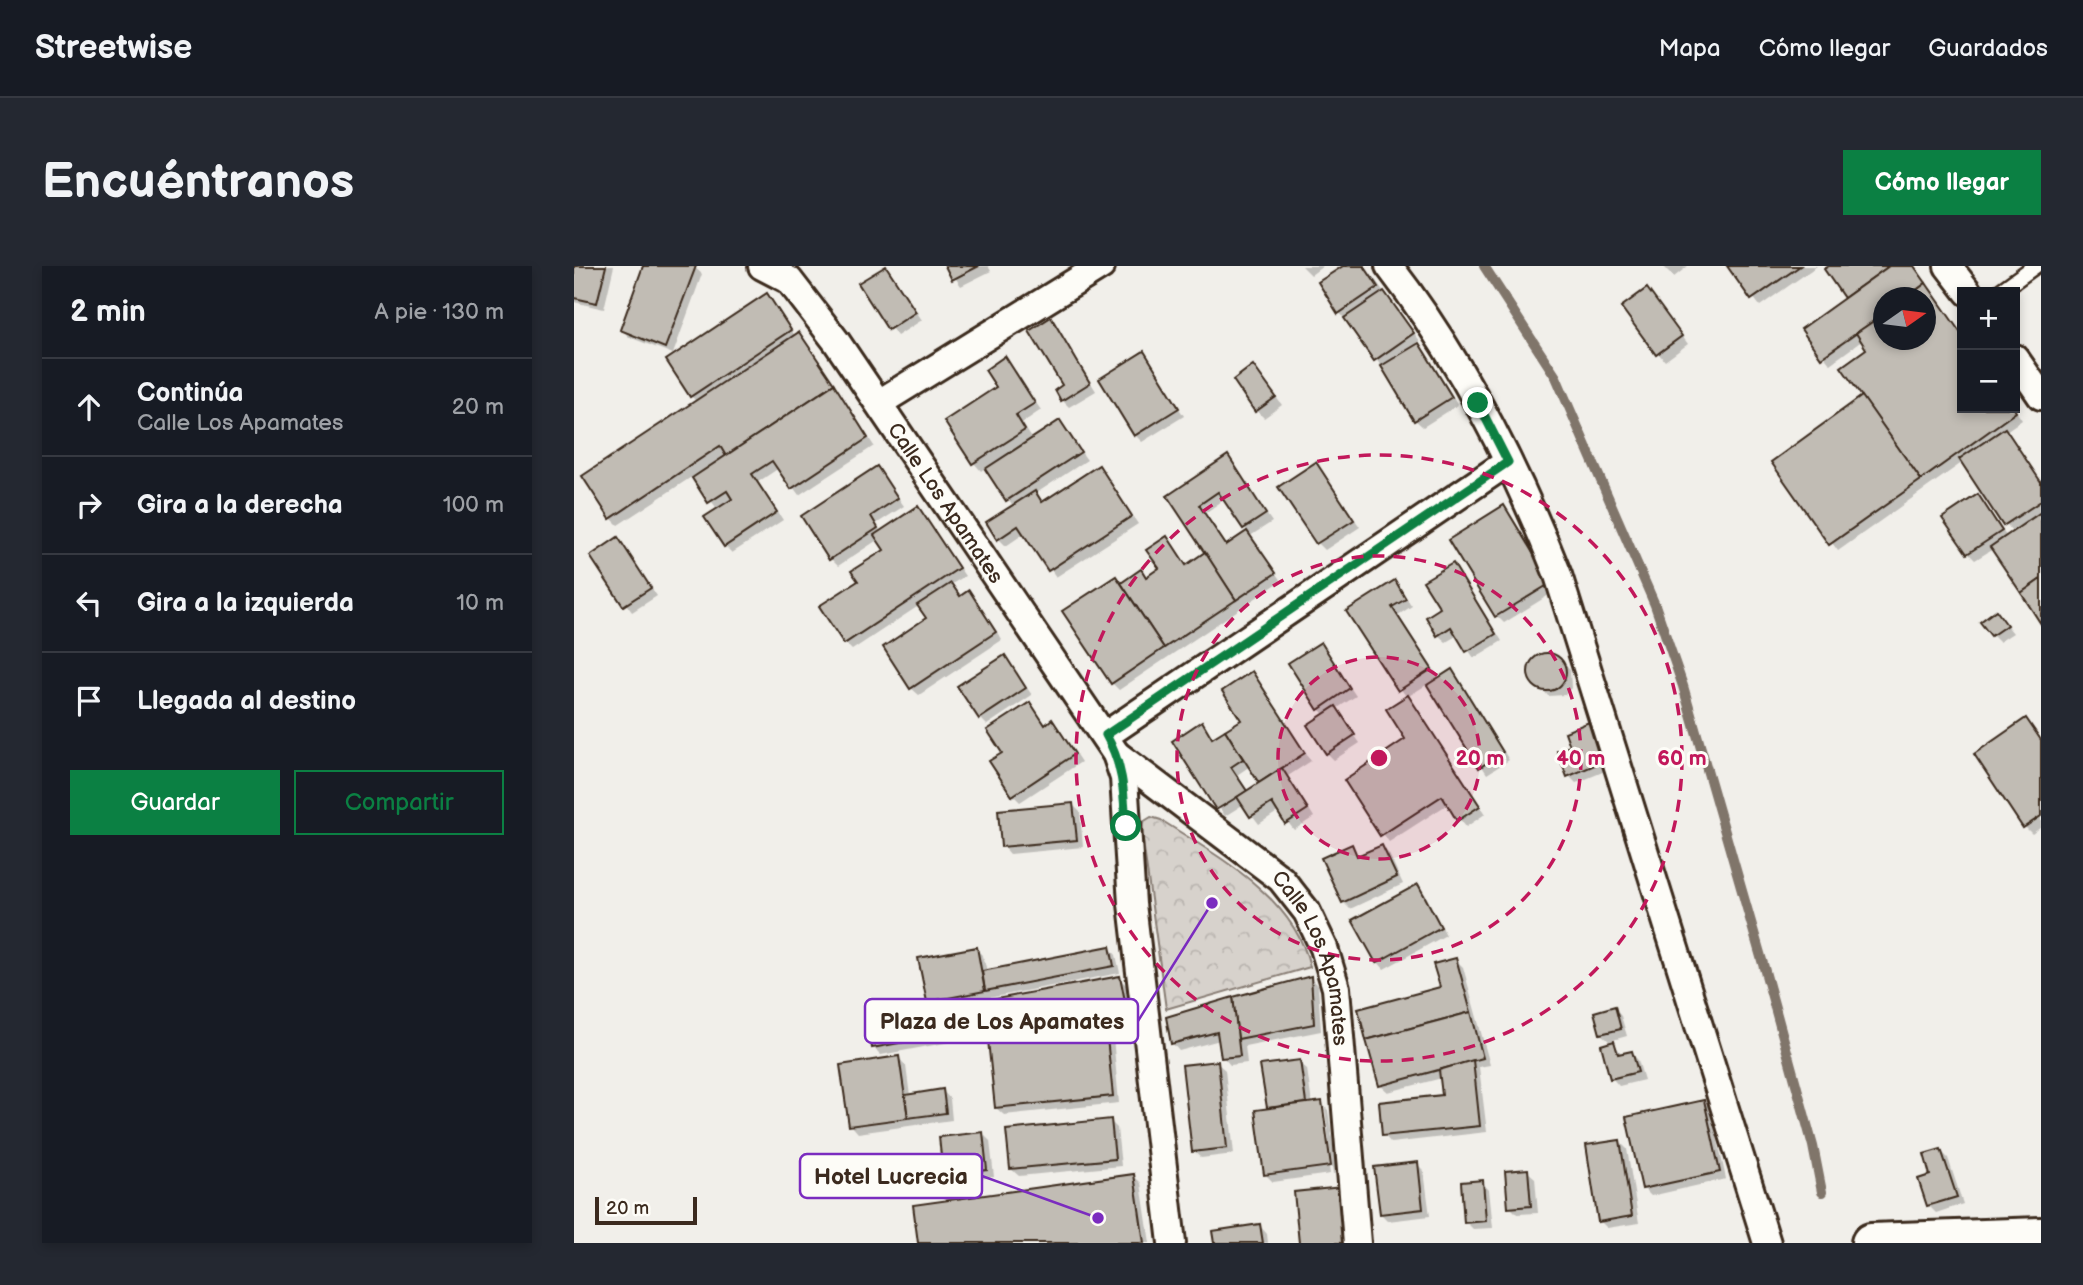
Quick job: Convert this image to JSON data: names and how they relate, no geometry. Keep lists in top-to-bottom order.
{
  "streets": {
    "street": ["Calle Los Apamates"]
  },
  "places": ["Plaza de Los Apamates", "Hotel Lucrecia"],
  "scale_bar": "20 m",
  "north": "right",
  "page": {
    "header": "Streetwise",
    "nav": ["Mapa", "Cómo llegar", "Guardados"],
    "buttons": [
      "Cómo llegar",
      ["Guardar", "Compartir"]
    ],
    "title": "Encuéntranos",
    "heading": ["2 min", "A pie · 130 m"],
    "map_buttons": ["+", "−"],
    "list": [
      ["Continúa", "Calle Los Apamates", "20 m"],
      ["Gira a la derecha", "100 m"],
      ["Gira a la izquierda", "10 m"],
      "Llegada al destino"
    ],
    "scale": "20 m"
  },
  "rings": ["20 m", "40 m", "60 m"]
}
